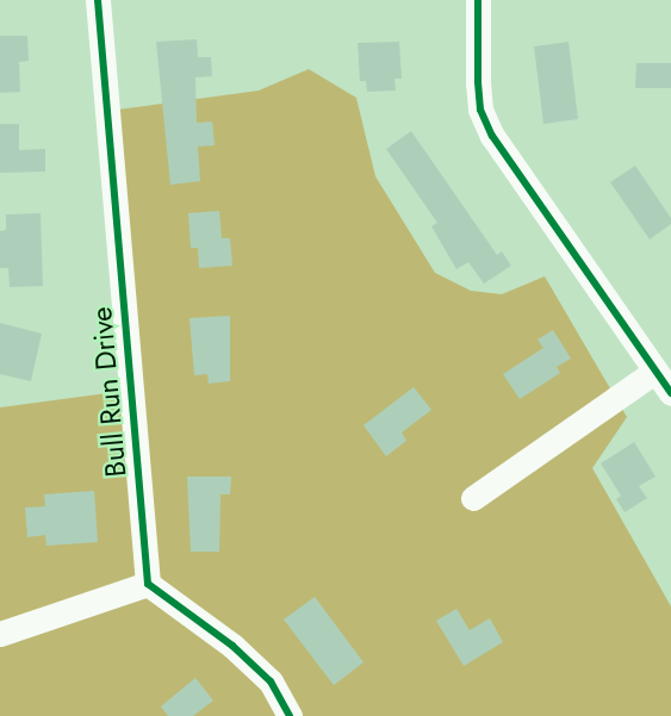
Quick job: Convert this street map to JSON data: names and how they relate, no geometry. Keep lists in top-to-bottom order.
{
  "streets": {
    "street": ["Bull Run Drive"]
  }
}
